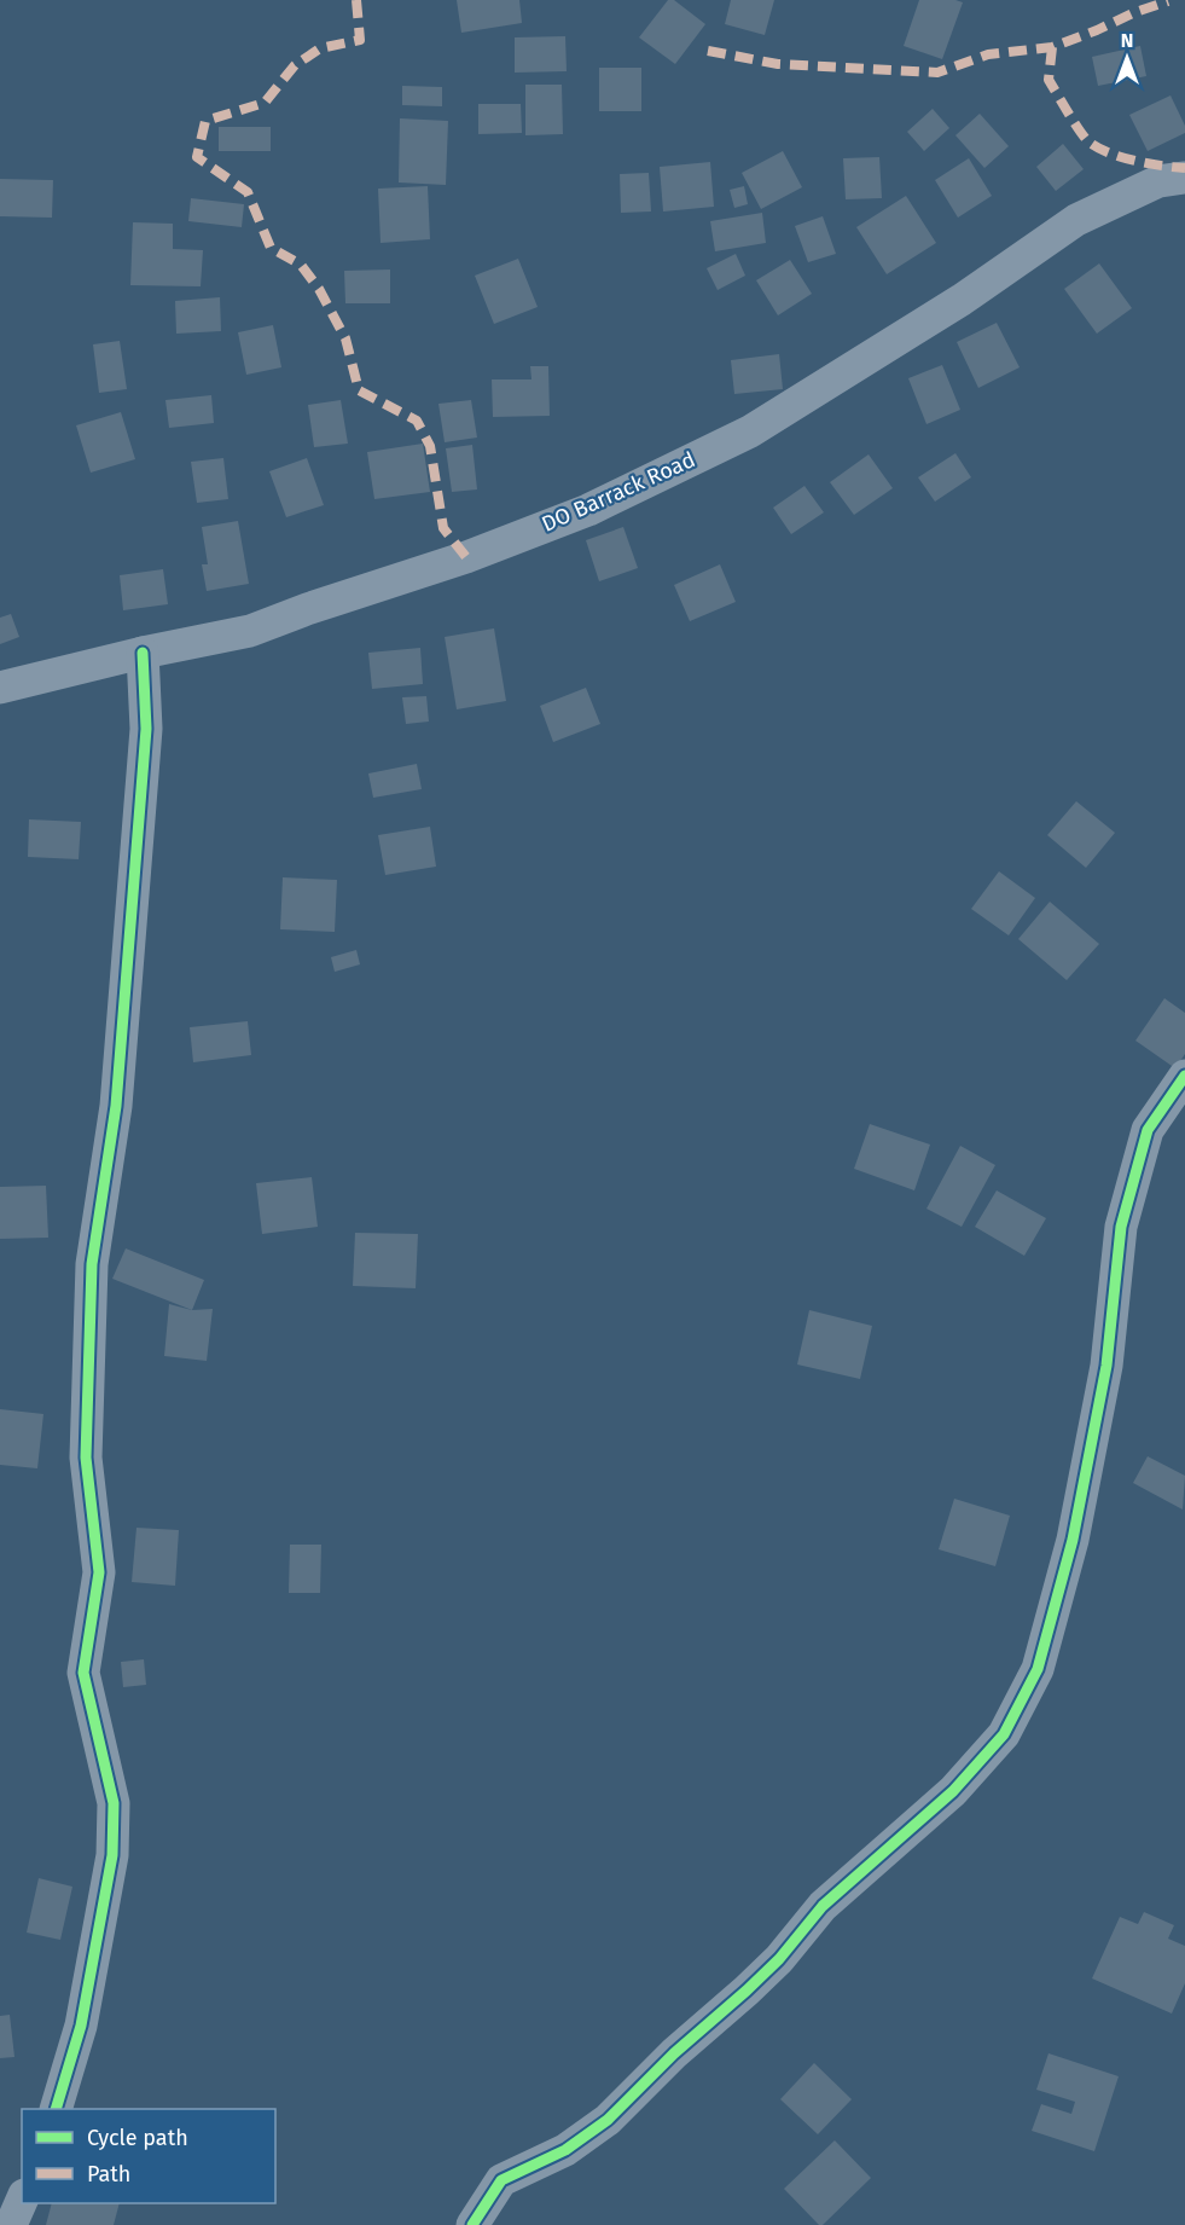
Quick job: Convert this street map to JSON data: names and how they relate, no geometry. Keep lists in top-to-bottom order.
{
  "streets": {
    "street": ["DO Barrack Road"]
  },
  "legend": ["Cycle path", "Path"],
  "north": "top"
}
